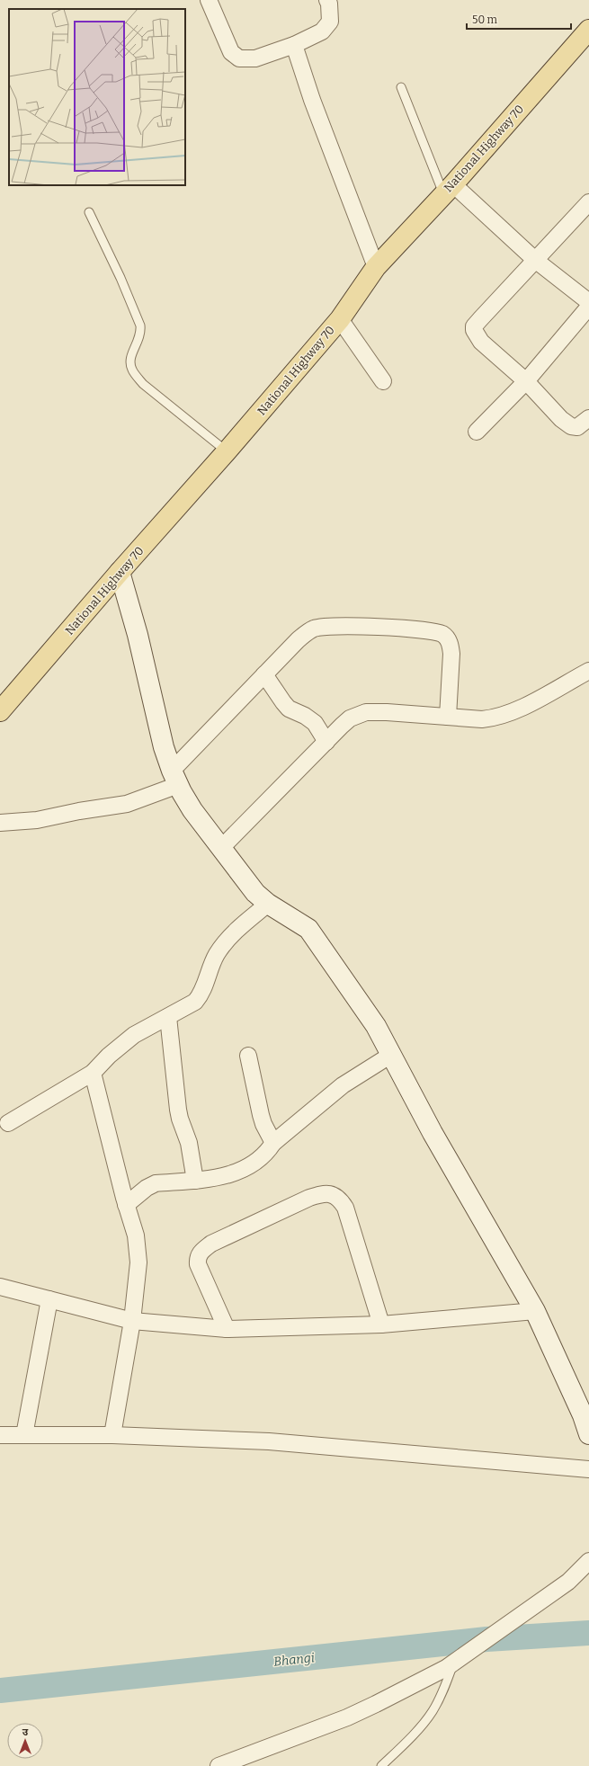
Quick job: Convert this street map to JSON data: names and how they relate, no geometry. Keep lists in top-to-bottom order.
{
  "streets": {
    "main road": ["National Highway 70"]
  },
  "water": ["Bhangi"],
  "scale_bar": "50 m",
  "north": "top"
}
